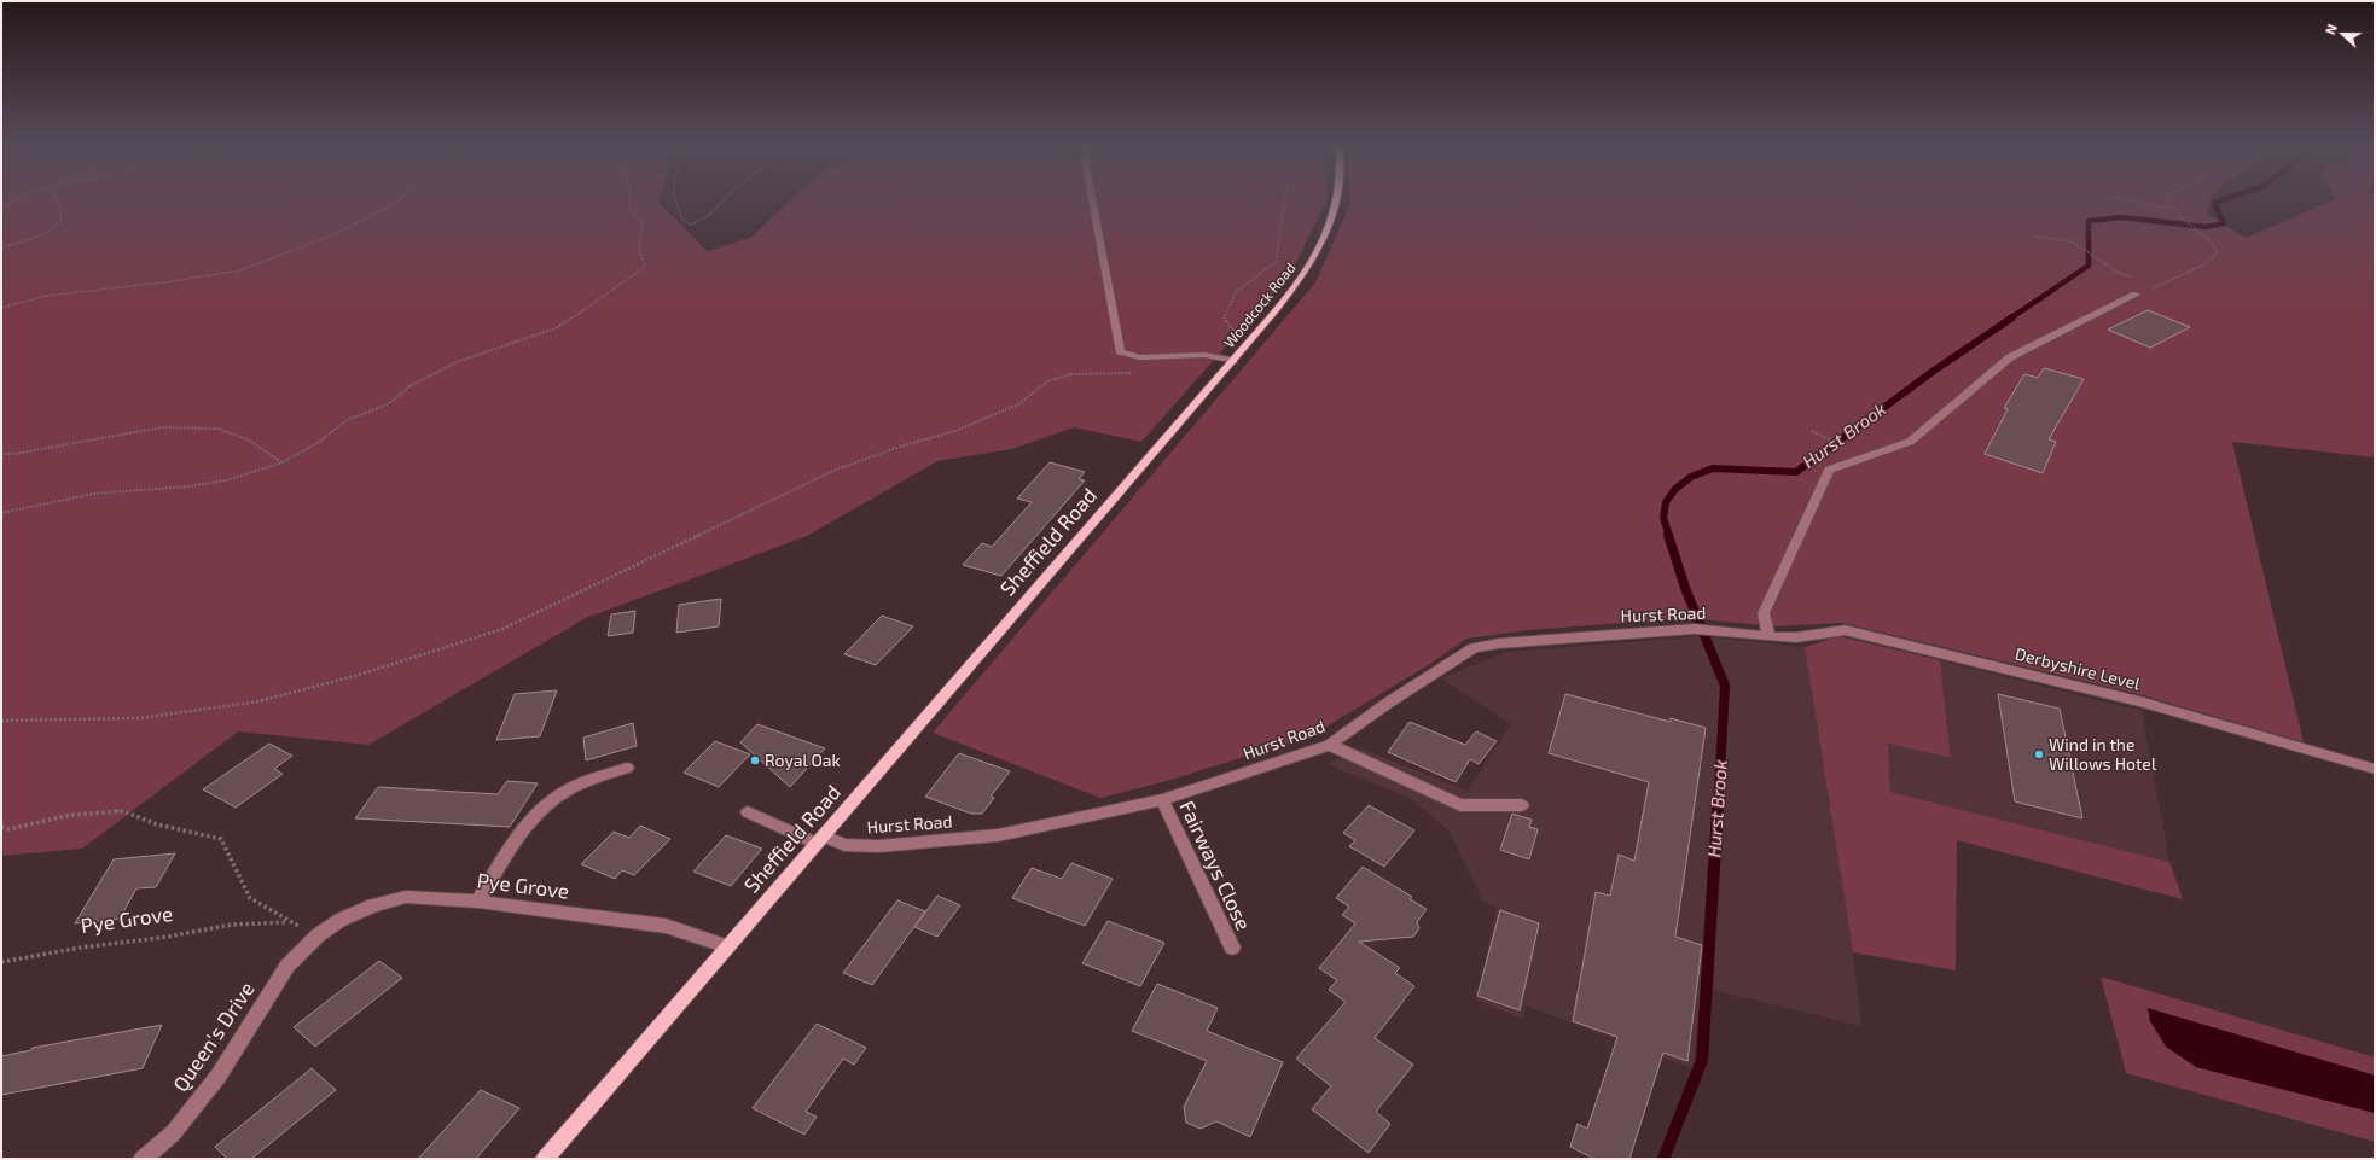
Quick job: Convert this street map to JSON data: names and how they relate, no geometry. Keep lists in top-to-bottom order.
{
  "streets": {
    "main road": ["Woodcock Road", "Sheffield Road"],
    "street": [
      "Hurst Road",
      "Derbyshire Level",
      "Fairways Close",
      "Pye Grove",
      "Queen's Drive"
    ]
  },
  "crossings": [
    ["Woodcock Road", "Sheffield Road"],
    ["Sheffield Road", "Hurst Road"],
    ["Sheffield Road", "Pye Grove"],
    ["Hurst Road", "Derbyshire Level"],
    ["Hurst Road", "Fairways Close"],
    ["Pye Grove", "Queen's Drive"]
  ],
  "water": ["Hurst Brook"],
  "places": ["Wind in the Willows Hotel", "Royal Oak"],
  "north": "left"
}
